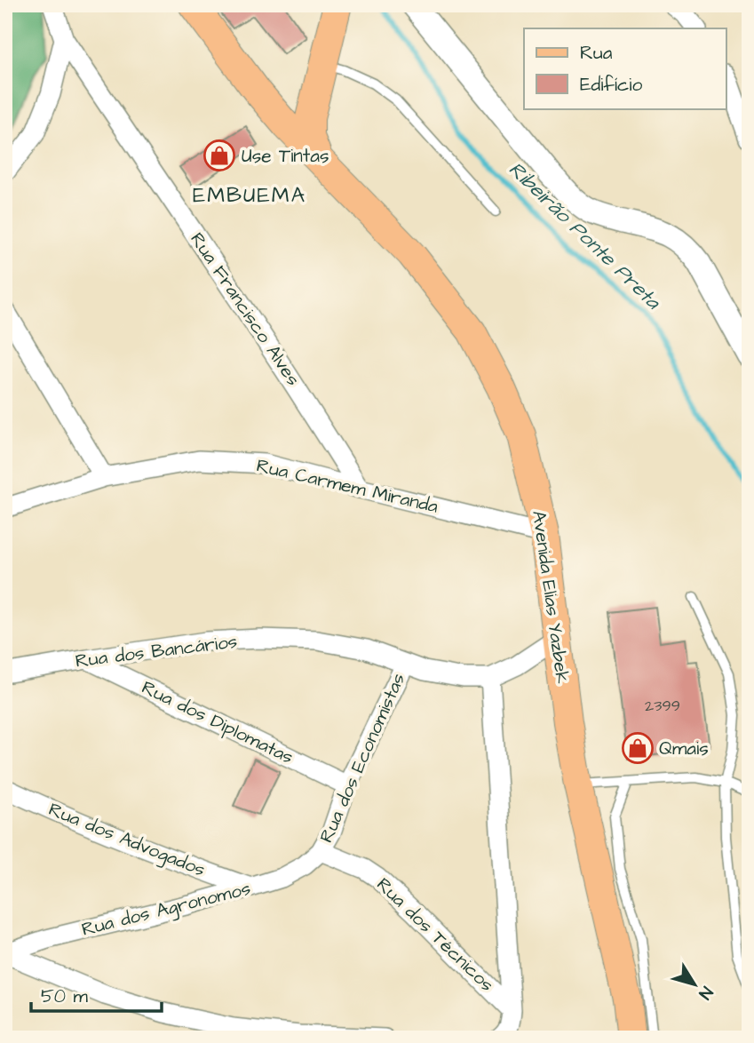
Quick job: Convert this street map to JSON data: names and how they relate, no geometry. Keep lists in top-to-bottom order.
{
  "streets": {
    "main road": ["Avenida Elias Yazbek"],
    "street": [
      "Rua Francisco Alves",
      "Rua Carmem Miranda",
      "Rua dos Bancários",
      "Rua dos Diplomatas",
      "Rua dos Economistas",
      "Rua dos Advogados",
      "Rua dos Agronomos",
      "Rua dos Técnicos"
    ]
  },
  "crossings": [
    ["Rua Francisco Alves", "Rua Carmem Miranda"],
    ["Rua Carmem Miranda", "Avenida Elias Yazbek"],
    ["Avenida Elias Yazbek", "Rua dos Bancários"],
    ["Rua dos Bancários", "Rua dos Diplomatas"],
    ["Rua dos Bancários", "Rua dos Economistas"],
    ["Rua dos Diplomatas", "Rua dos Economistas"],
    ["Rua dos Economistas", "Rua dos Agronomos"],
    ["Rua dos Economistas", "Rua dos Técnicos"],
    ["Rua dos Advogados", "Rua dos Agronomos"],
    ["Rua dos Agronomos", "Rua dos Técnicos"]
  ],
  "districts": ["EMBUEMA"],
  "water": ["Ribeirão Ponte Preta"],
  "places": {
    "shop": ["Use Tintas", "Qmais"]
  },
  "house_numbers": ["2399"],
  "legend": ["Rua", "Edifício"],
  "scale_bar": "50 m",
  "north": "bottom right"
}
